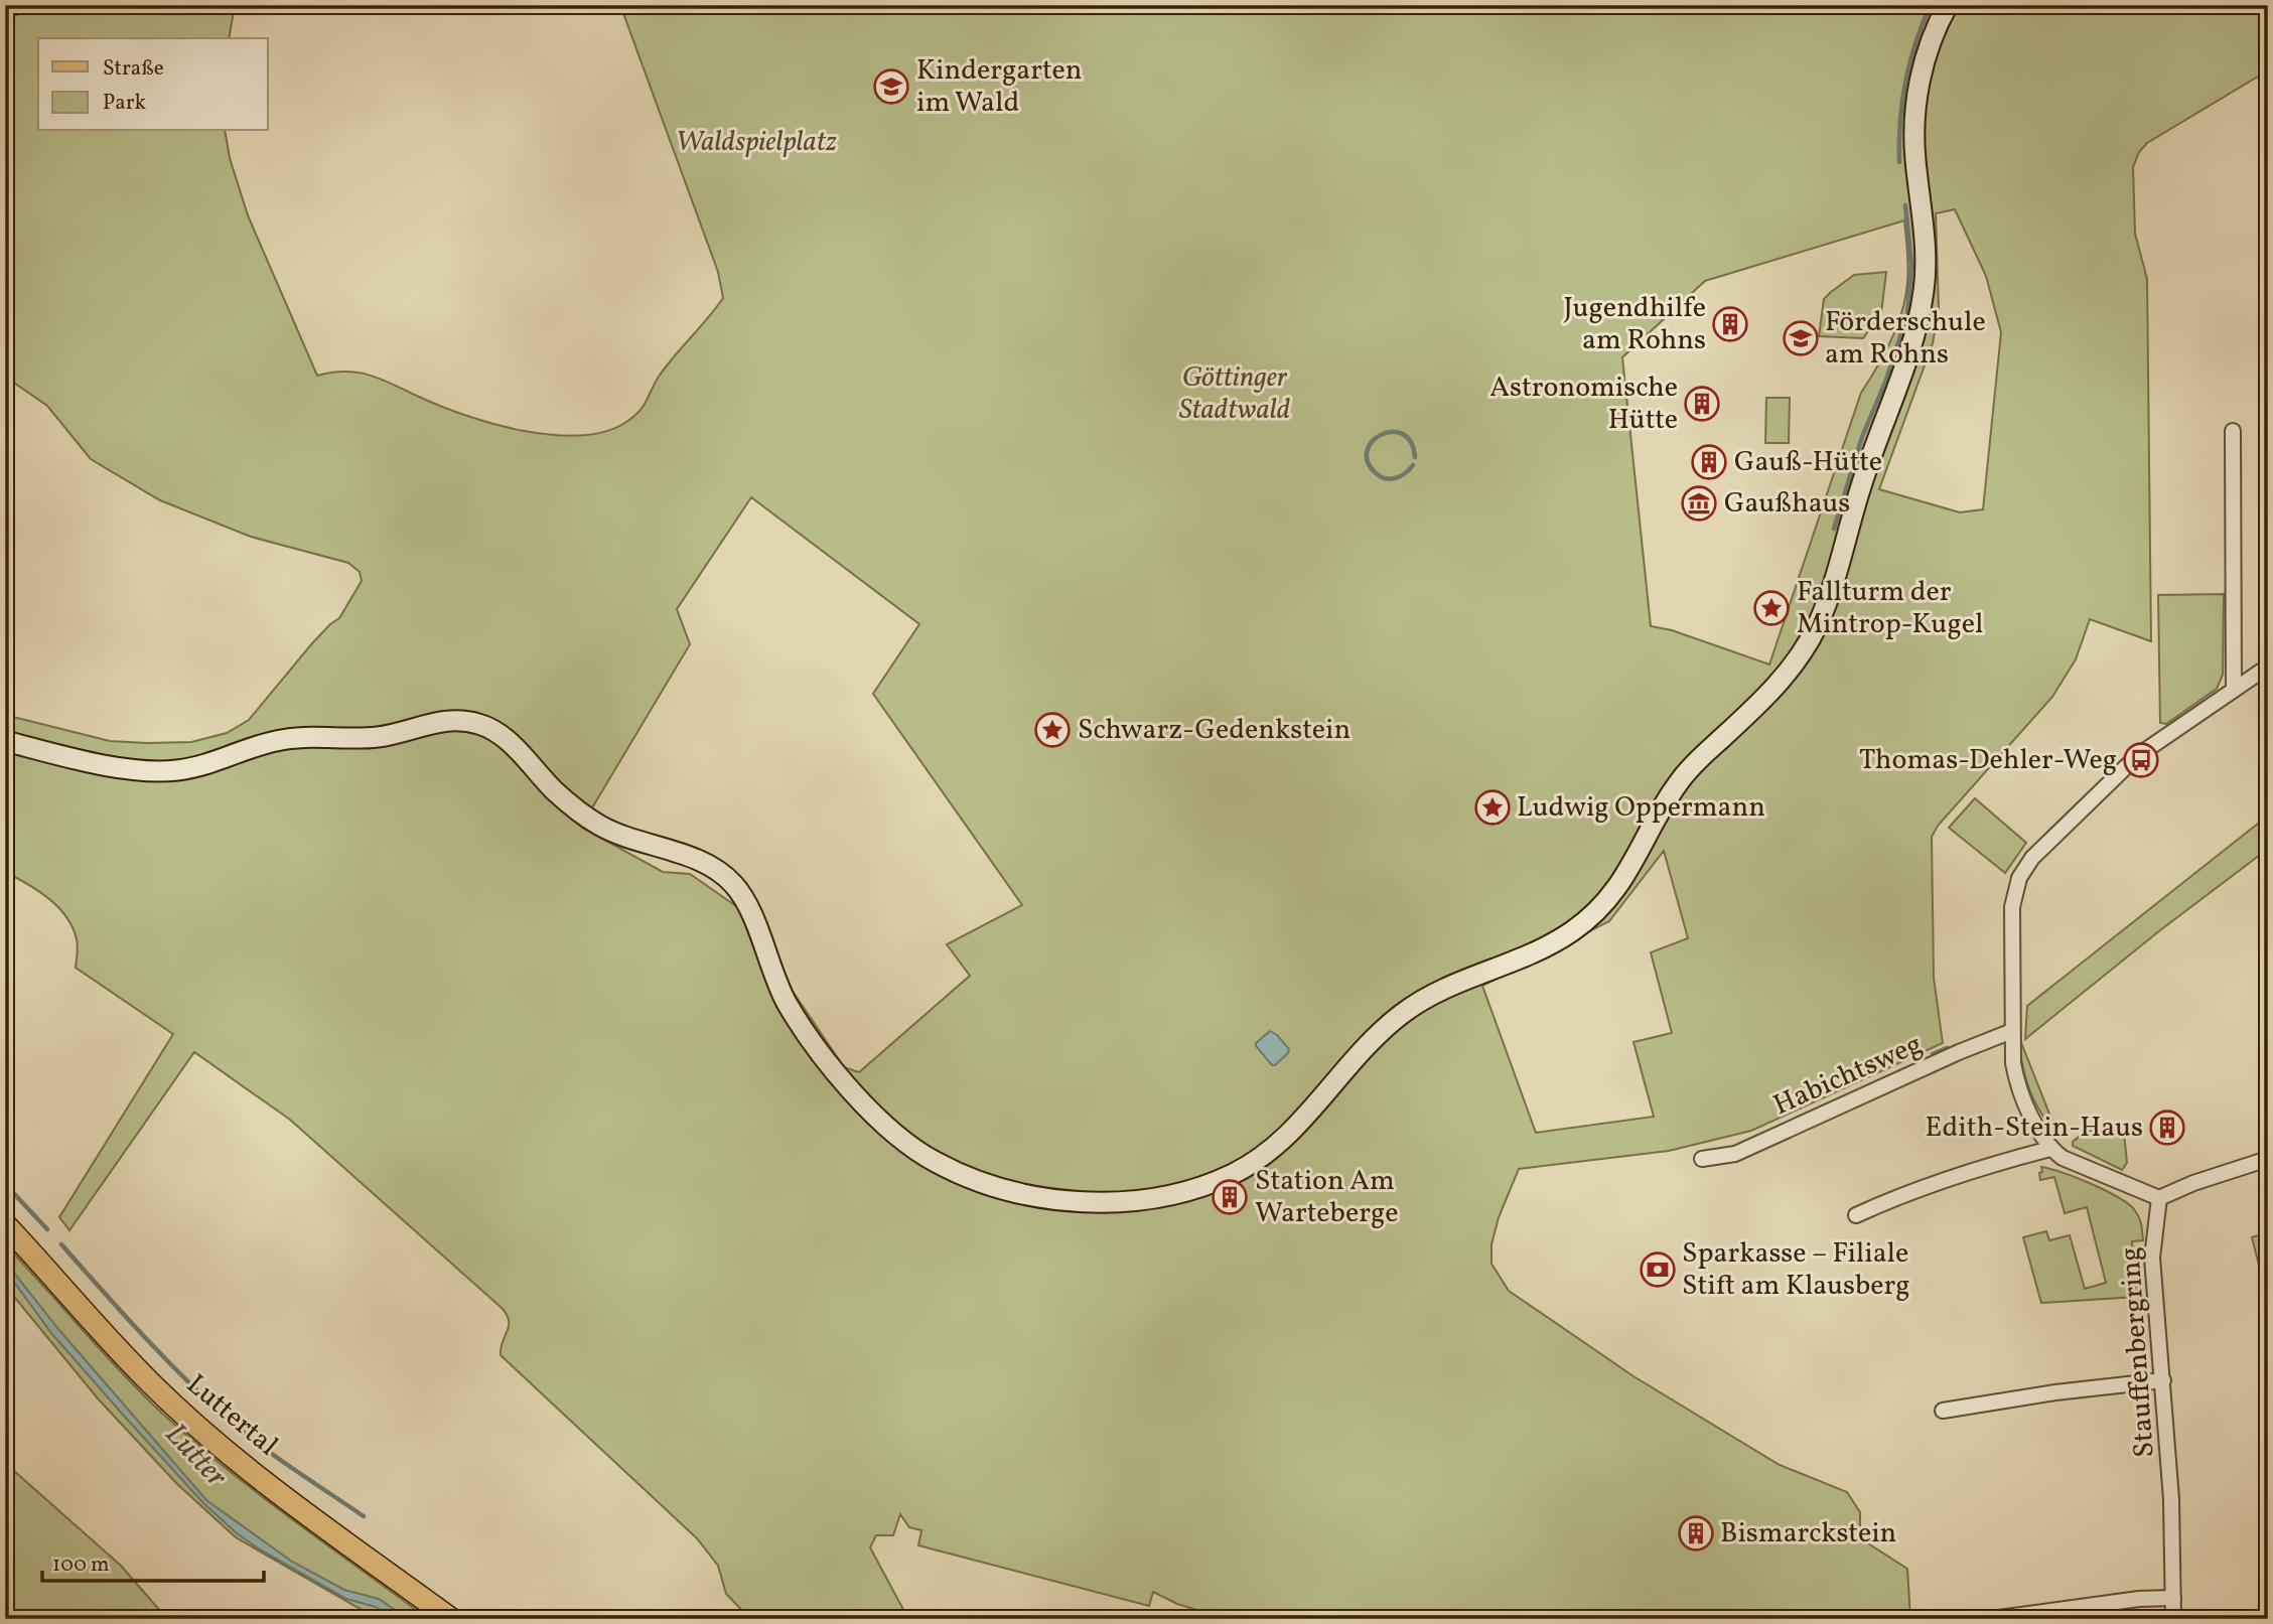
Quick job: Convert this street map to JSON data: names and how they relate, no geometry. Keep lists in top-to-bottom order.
{
  "streets": {
    "main road": ["Luttertal"],
    "street": ["Habichtsweg", "Stauffenbergring"]
  },
  "water": ["Lutter"],
  "parks": ["Waldspielplatz", "Göttinger Stadtwald"],
  "places": {
    "school or university": ["Kindergarten im Wald", "Förderschule am Rohns"],
    "building": [
      "Jugendhilfe am Rohns",
      "Astronomische Hütte",
      "Gauß-Hütte",
      "Edith-Stein-Haus",
      "Station Am Warteberge",
      "Bismarckstein"
    ],
    "museum": ["Gaußhaus"],
    "place": ["Fallturm der Mintrop-Kugel", "Schwarz-Gedenkstein", "Ludwig Oppermann"],
    "bus stop": ["Thomas-Dehler-Weg"],
    "bank": ["Sparkasse – Filiale Stift am Klausberg"]
  },
  "legend": ["Straße", "Park"],
  "scale_bar": "100 m"
}
